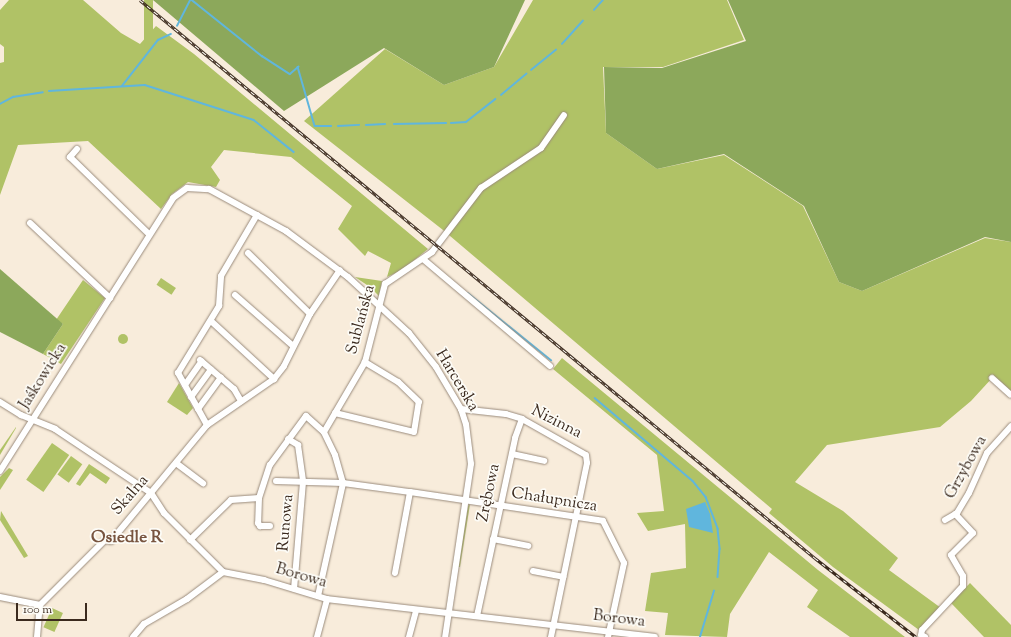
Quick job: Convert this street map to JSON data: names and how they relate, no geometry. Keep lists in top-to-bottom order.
{
  "streets": {
    "street": [
      "Sublańska",
      "Jaśkowicka",
      "Harcerska",
      "Nizinna",
      "Grzybowa",
      "Zrębowa",
      "Skalna",
      "Chałupnicza",
      "Runowa",
      "Borowa"
    ]
  },
  "crossings": [
    ["Sublańska", "Harcerska"],
    ["Sublańska", "Runowa"],
    ["Jaśkowicka", "Harcerska"],
    ["Harcerska", "Nizinna"],
    ["Harcerska", "Skalna"],
    ["Harcerska", "Chałupnicza"],
    ["Harcerska", "Borowa"],
    ["Nizinna", "Zrębowa"],
    ["Nizinna", "Chałupnicza"],
    ["Nizinna", "Borowa"],
    ["Zrębowa", "Chałupnicza"],
    ["Zrębowa", "Borowa"],
    ["Chałupnicza", "Runowa"],
    ["Chałupnicza", "Borowa"],
    ["Runowa", "Borowa"]
  ],
  "districts": ["Osiedle R"],
  "scale_bar": "100 m"
}
